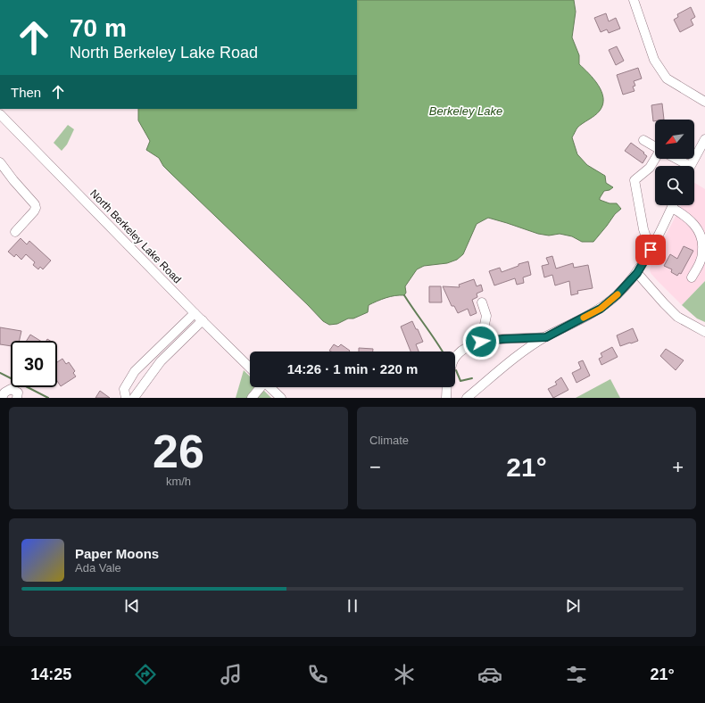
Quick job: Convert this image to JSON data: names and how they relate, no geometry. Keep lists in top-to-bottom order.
{
  "streets": {
    "street": ["North Berkeley Lake Road"]
  },
  "water": ["Berkeley Lake"],
  "north": "bottom left",
  "page": {
    "turn": ["70 m", "North Berkeley Lake Road"],
    "then": "Then",
    "limit": "30",
    "trip": "14:26 · 1 min · 220 m",
    "tile": [
      ["26", "km/h"],
      "Climate"
    ],
    "heat": ["−", "21°", "+"],
    "song": ["Paper Moons", "Ada Vale"],
    "tabs": ["14:25", "21°"]
  }
}
